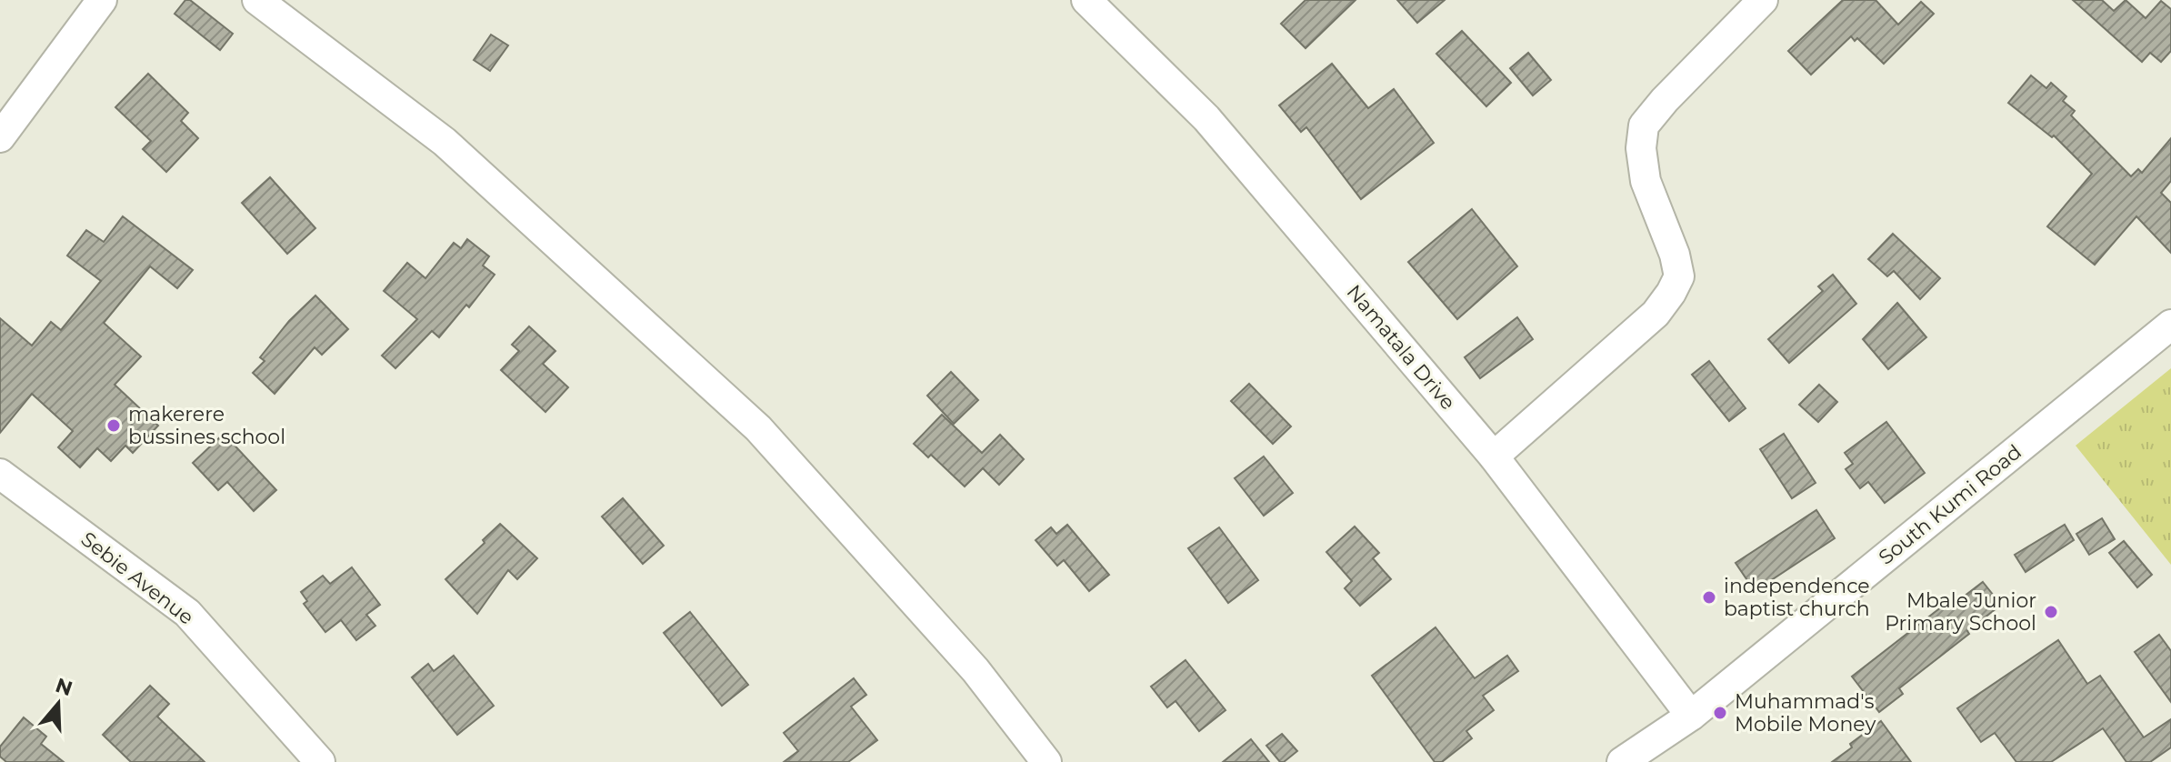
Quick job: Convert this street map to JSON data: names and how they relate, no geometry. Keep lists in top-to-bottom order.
{
  "streets": {
    "street": ["Namatala Drive", "South Kumi Road", "Sebie Avenue"]
  },
  "crossings": [
    ["Namatala Drive", "South Kumi Road"]
  ],
  "places": [
    "makerere bussines school",
    "independence baptist church",
    "Mbale Junior Primary School",
    "Muhammad's Mobile Money"
  ],
  "north": "top"
}
